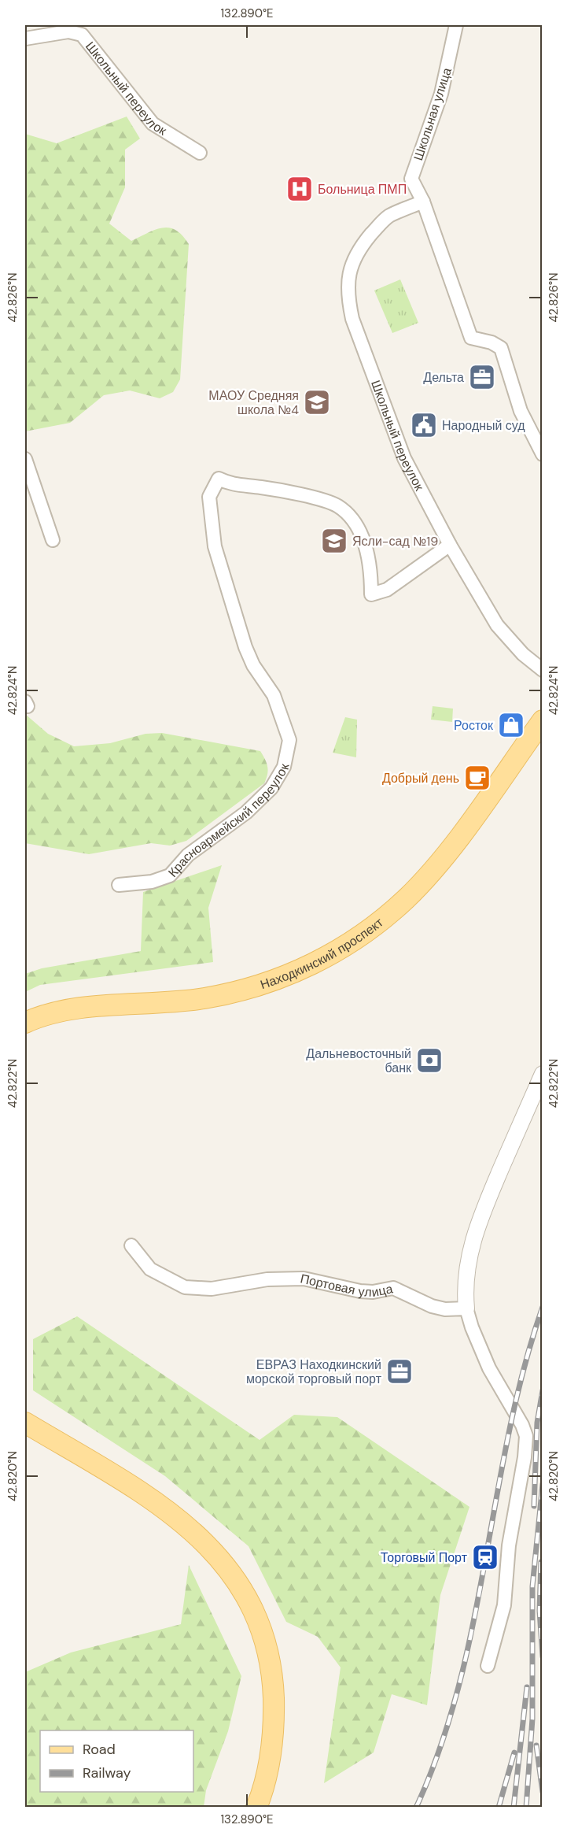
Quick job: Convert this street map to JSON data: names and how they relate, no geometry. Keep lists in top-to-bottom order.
{
  "streets": {
    "main road": ["Находкинский проспект"],
    "street": [
      "Школьный переулок",
      "Школьная улица",
      "Красноармейский переулок",
      "Портовая улица"
    ]
  },
  "crossings": [
    ["Школьный переулок", "Школьная улица"],
    ["Школьный переулок", "Красноармейский переулок"]
  ],
  "places": {
    "hospital": ["Больница ПМП"],
    "office": ["Дельта", "ЕВРАЗ Находкинский морской торговый порт"],
    "school or university": ["МАОУ Средняя школа №4", "Ясли-сад №19"],
    "public building": ["Народный суд"],
    "shop": ["Росток"],
    "cafe": ["Добрый день"],
    "bank": ["Дальневосточный банк"],
    "station": ["Торговый Порт"]
  },
  "legend": ["Road", "Railway"],
  "coordinates": [
    "132.890°E",
    "42.826°N",
    "42.824°N",
    "42.822°N",
    "42.820°N"
  ]
}
